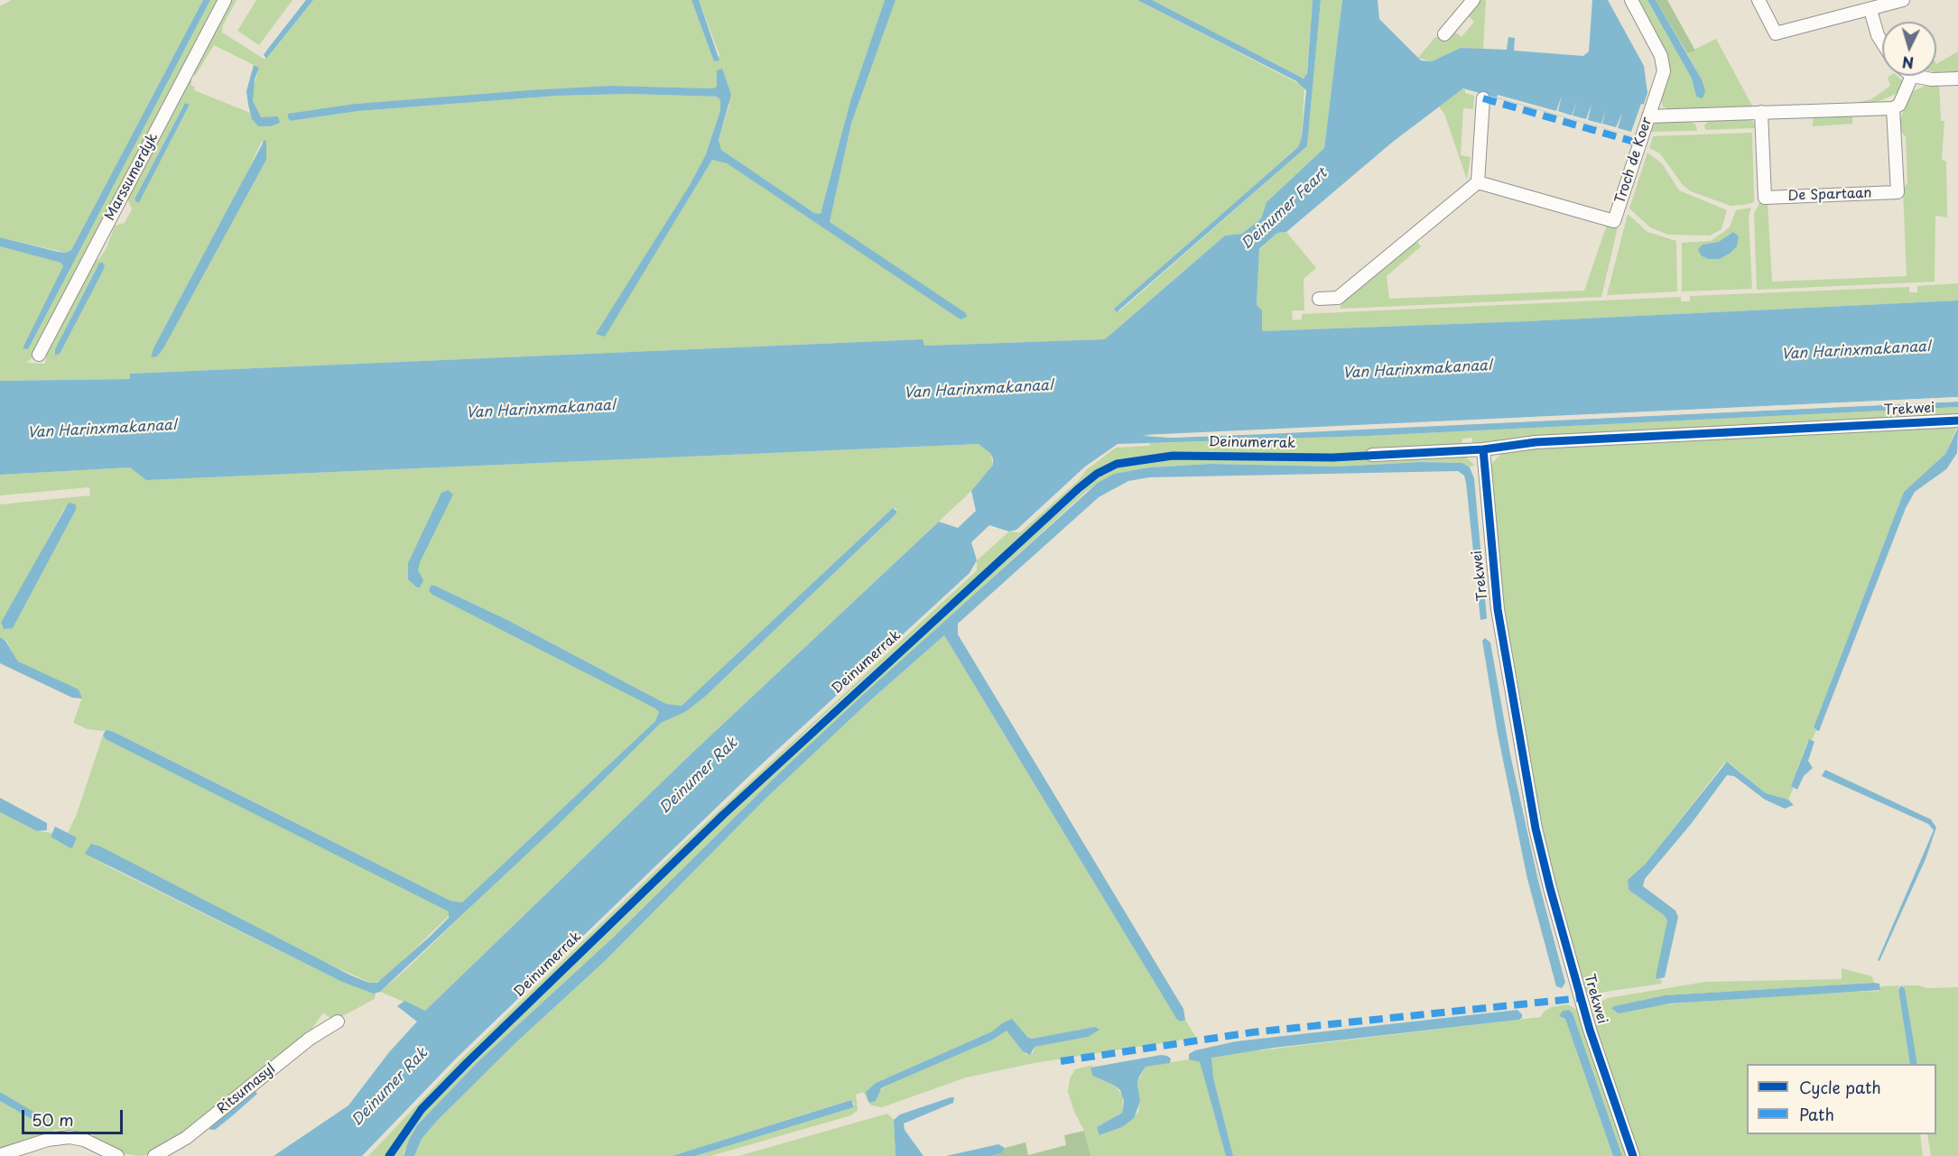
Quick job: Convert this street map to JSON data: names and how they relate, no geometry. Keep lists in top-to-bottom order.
{
  "streets": {
    "street": [
      "Troch de Koer",
      "Marssumerdyk",
      "De Spartaan",
      "Trekwei",
      "Ritsumasyl"
    ],
    "cycle path": ["Deinumerrak"]
  },
  "water": ["Deinumer Feart", "Van Harinxmakanaal", "Deinumer Rak"],
  "legend": ["Cycle path", "Path"],
  "scale_bar": "50 m",
  "north": "bottom"
}
